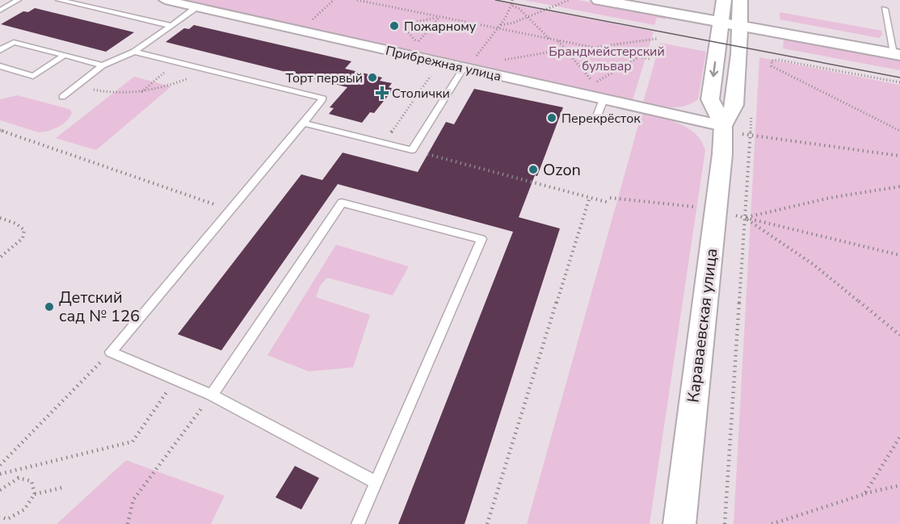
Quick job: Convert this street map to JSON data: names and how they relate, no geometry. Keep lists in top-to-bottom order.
{
  "streets": {
    "street": ["Прибрежная улица", "Караваевская улица"]
  },
  "crossings": [
    ["Прибрежная улица", "Караваевская улица"]
  ],
  "parks": ["Брандмейстерский бульвар"],
  "places": {
    "other": [
      "Пожарному",
      "Торт первый",
      "Перекрёсток",
      "Ozon",
      "Детский сад № 126"
    ],
    "health": ["Столички"]
  }
}
